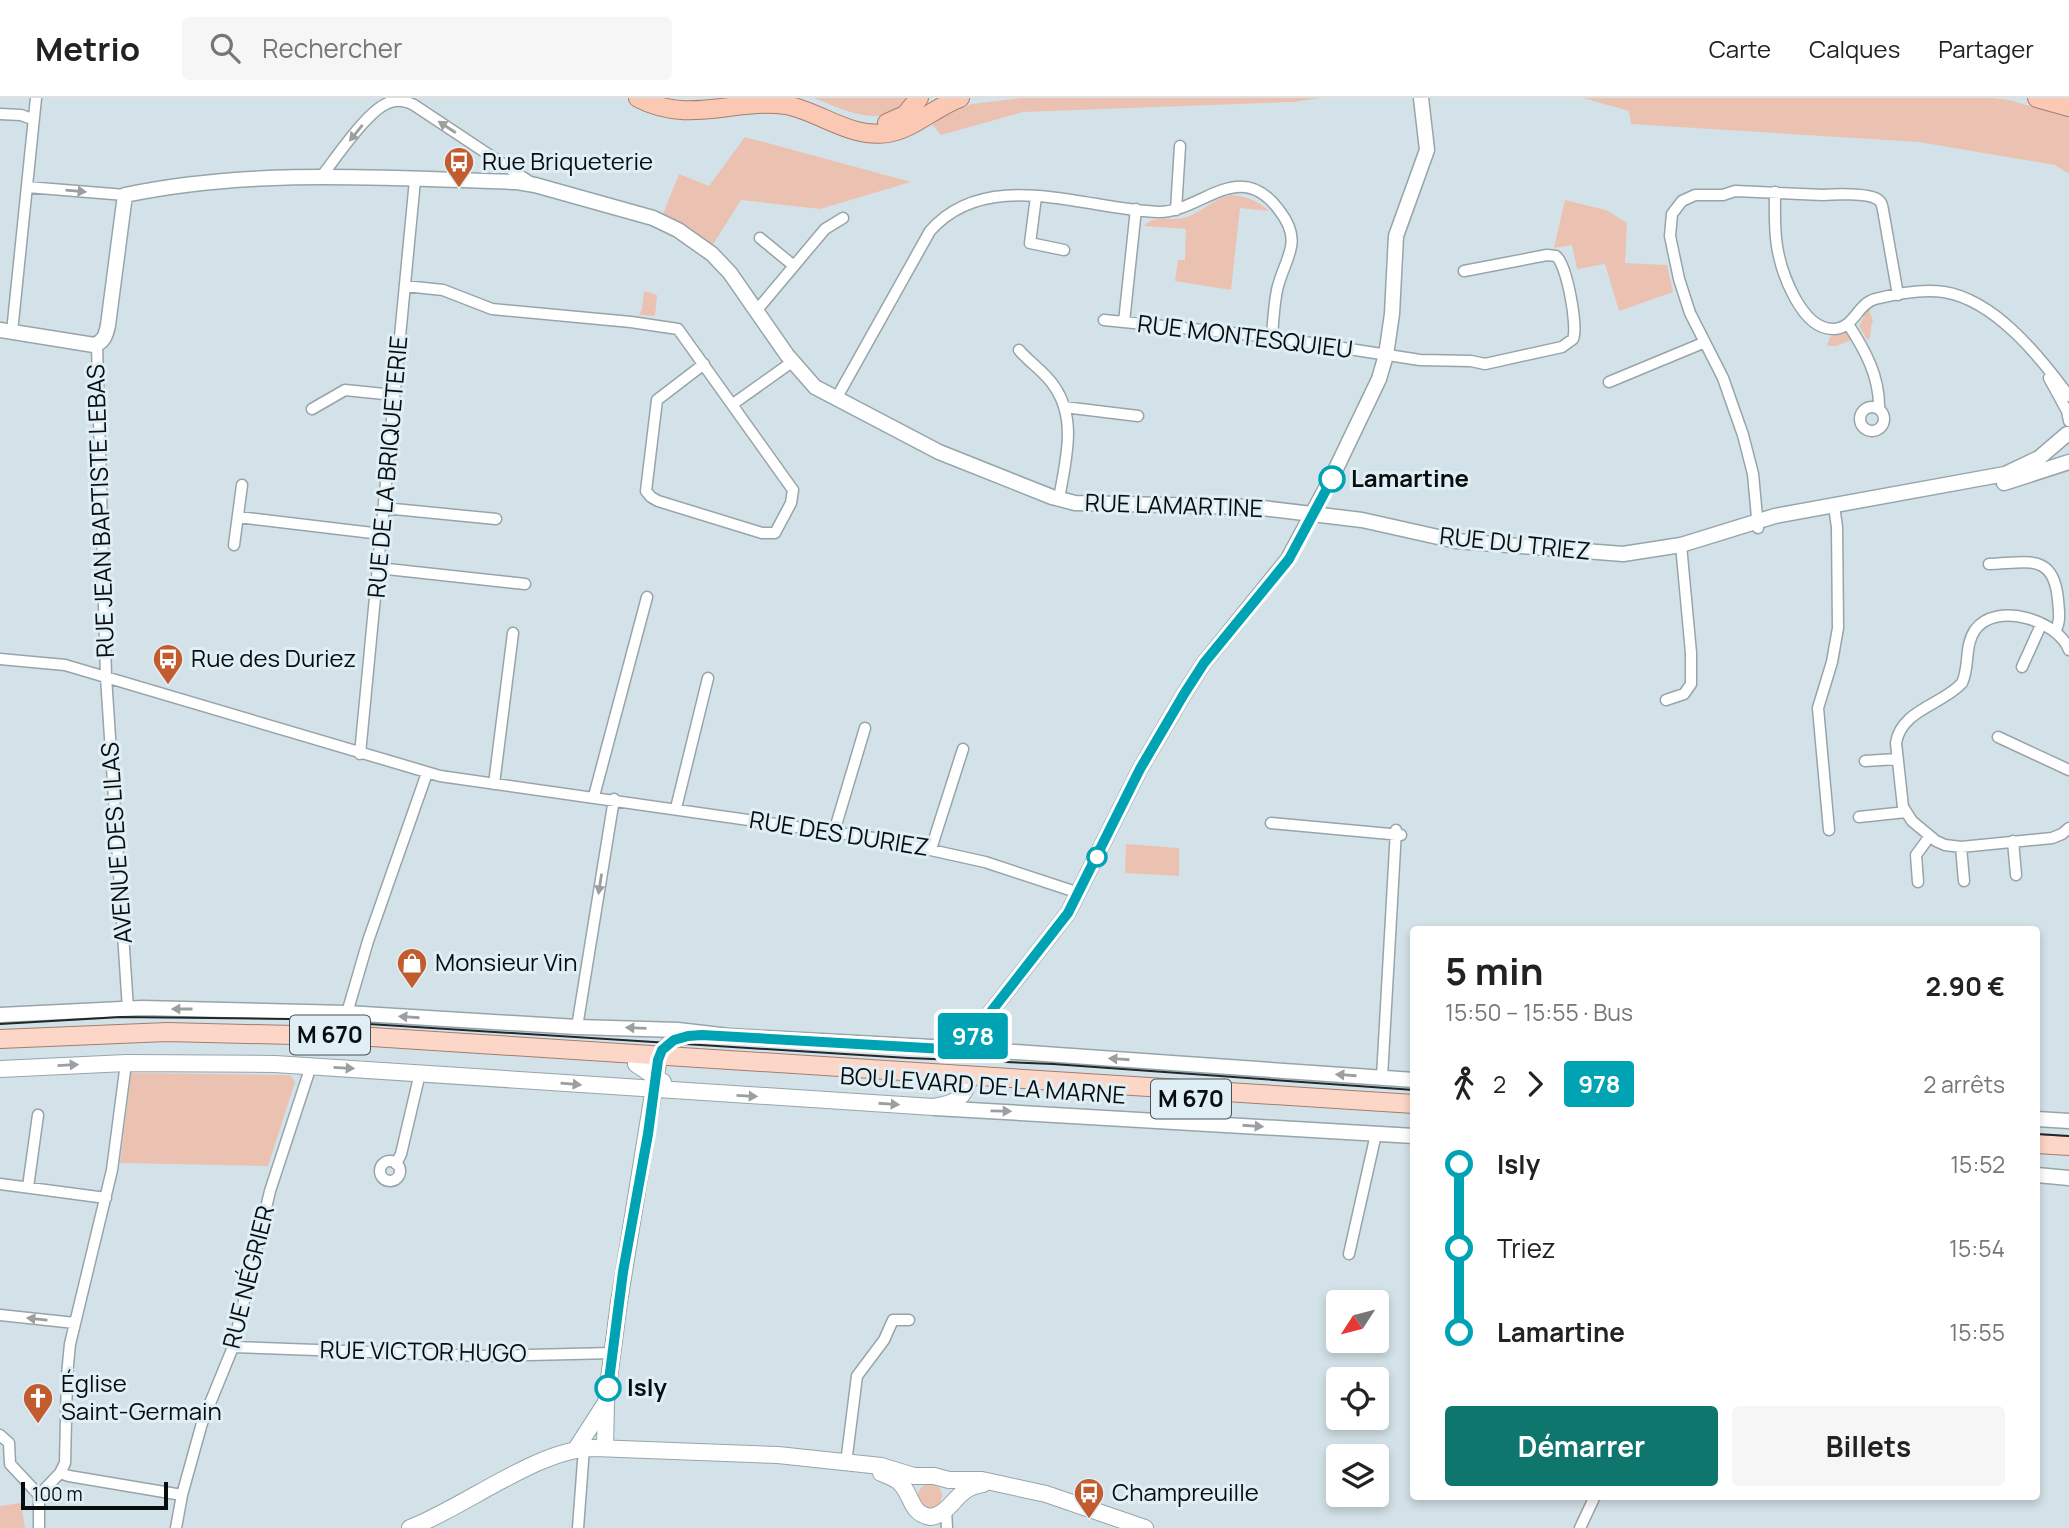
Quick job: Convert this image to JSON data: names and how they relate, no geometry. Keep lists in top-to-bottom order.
{
  "streets": {
    "main road": ["M 670", "BOULEVARD DE LA MARNE"],
    "street": [
      "RUE MONTESQUIEU",
      "RUE DE LA BRIQUETERIE",
      "RUE LAMARTINE",
      "RUE JEAN BAPTISTE LEBAS",
      "RUE DU TRIEZ",
      "RUE DES DURIEZ",
      "AVENUE DES LILAS",
      "RUE NÉGRIER",
      "RUE VICTOR HUGO"
    ]
  },
  "crossings": [
    ["RUE DE LA BRIQUETERIE", "RUE LAMARTINE"],
    ["RUE DE LA BRIQUETERIE", "RUE DES DURIEZ"],
    ["RUE LAMARTINE", "RUE DU TRIEZ"],
    ["RUE JEAN BAPTISTE LEBAS", "RUE DES DURIEZ"],
    ["RUE JEAN BAPTISTE LEBAS", "AVENUE DES LILAS"],
    ["RUE DES DURIEZ", "AVENUE DES LILAS"],
    ["AVENUE DES LILAS", "BOULEVARD DE LA MARNE"],
    ["BOULEVARD DE LA MARNE", "RUE NÉGRIER"],
    ["RUE NÉGRIER", "RUE VICTOR HUGO"]
  ],
  "places": {
    "bus stop": ["Rue Briqueterie", "Rue des Duriez", "Champreuille"],
    "other": ["Lamartine", "Isly"],
    "shop": ["Monsieur Vin"],
    "church": ["Église Saint-Germain"]
  },
  "lines": ["bus line 978"],
  "scale_bar": "100 m",
  "north": "bottom left",
  "page": {
    "header": "Metrio",
    "search": "Rechercher",
    "nav": ["Carte", "Calques", "Partager"],
    "on_map": "978",
    "heading": ["5 min", "15:50 – 15:55 · Bus", "2.90 €"],
    "legs": ["2", "978", "2 arrêts"],
    "list": [
      {
        "name": "Isly",
        "value": "15:52"
      },
      {
        "name": "Triez",
        "value": "15:54"
      },
      {
        "name": "Lamartine",
        "value": "15:55"
      }
    ],
    "buttons": ["Démarrer", "Billets"],
    "scale": "100 m"
  }
}
